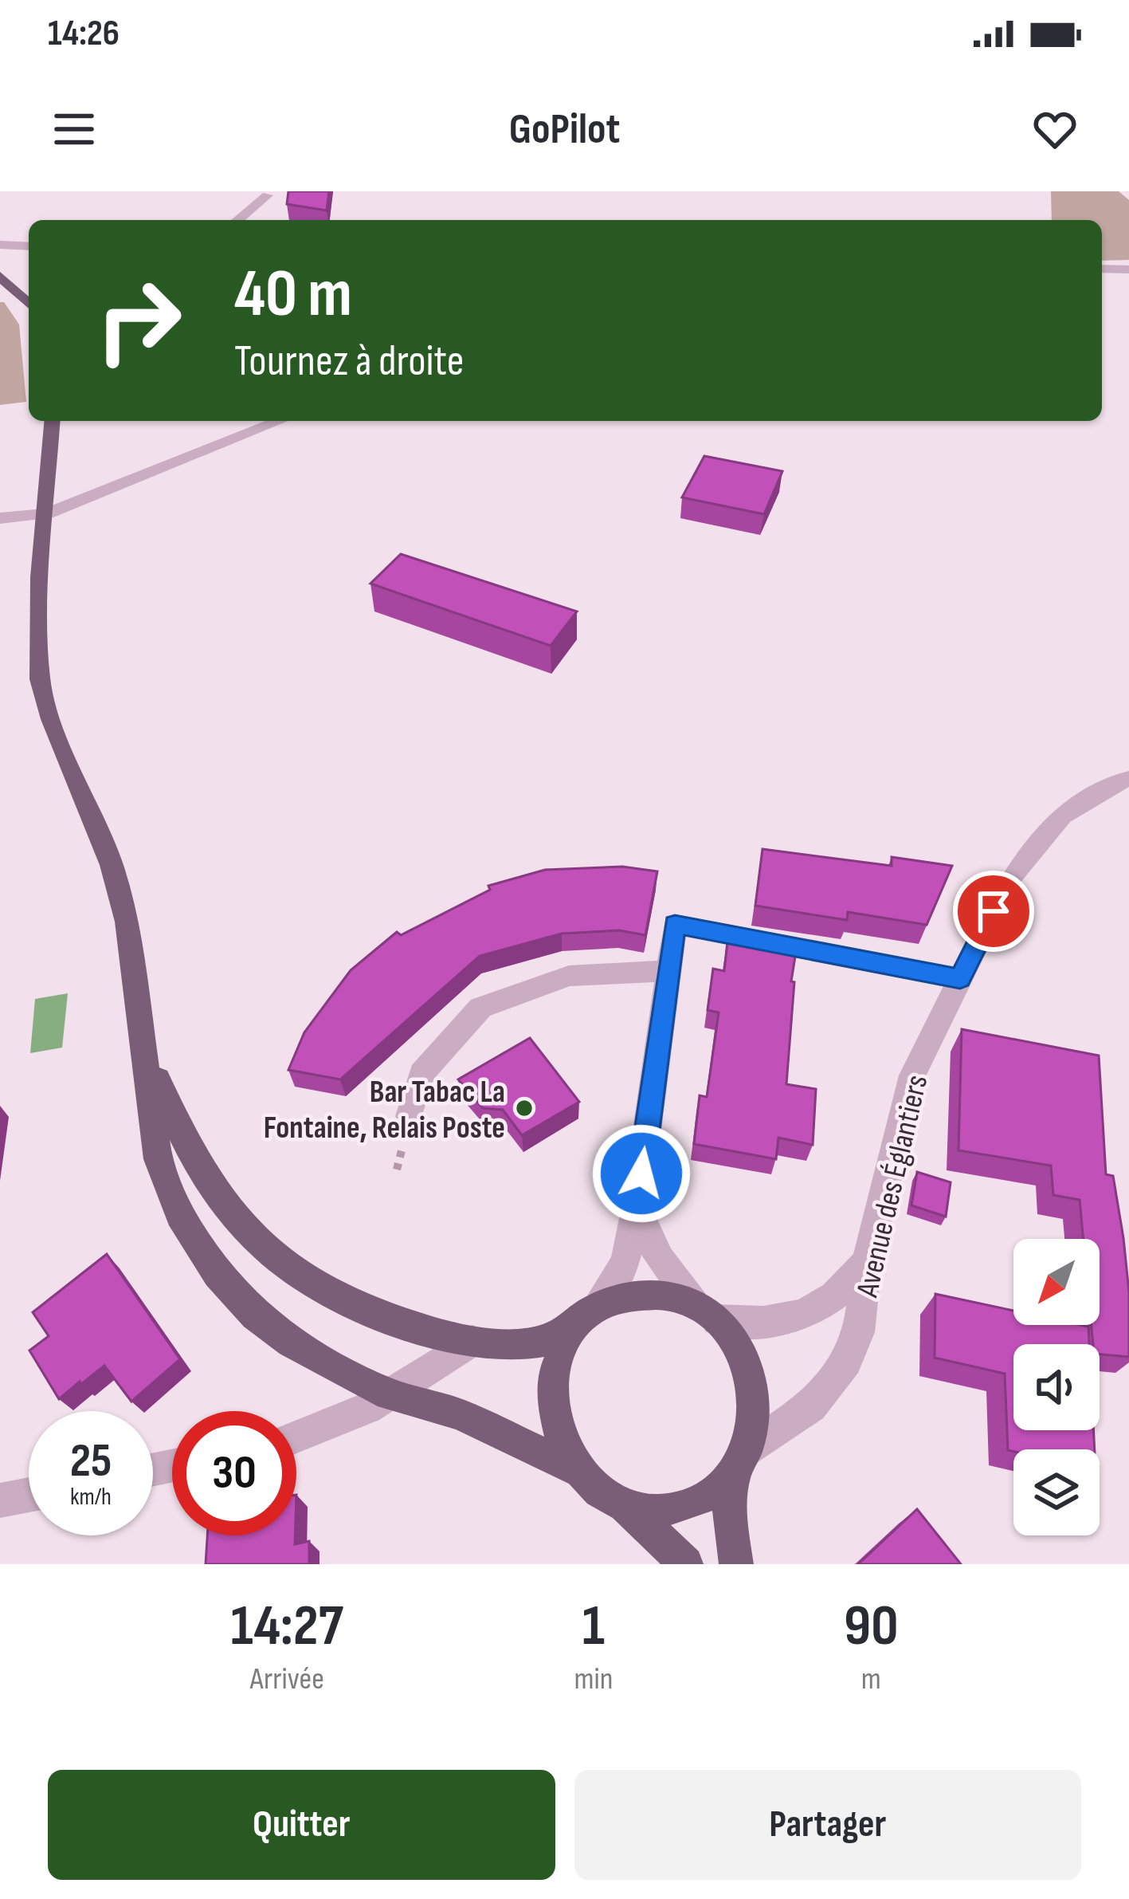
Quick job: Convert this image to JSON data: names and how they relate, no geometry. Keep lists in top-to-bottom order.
{
  "streets": {
    "street": ["Avenue des Églantiers"]
  },
  "places": ["Bar Tabac La Fontaine, Relais Poste"],
  "north": "bottom left",
  "page": {
    "status": "14:26",
    "header": "GoPilot",
    "turn": ["40 m", "Tournez à droite"],
    "speed": "25 km/h",
    "limit": "30",
    "eta": [
      "14:27",
      "Arrivée",
      "1",
      "min",
      "90",
      "m"
    ],
    "buttons": ["Quitter", "Partager"]
  }
}
